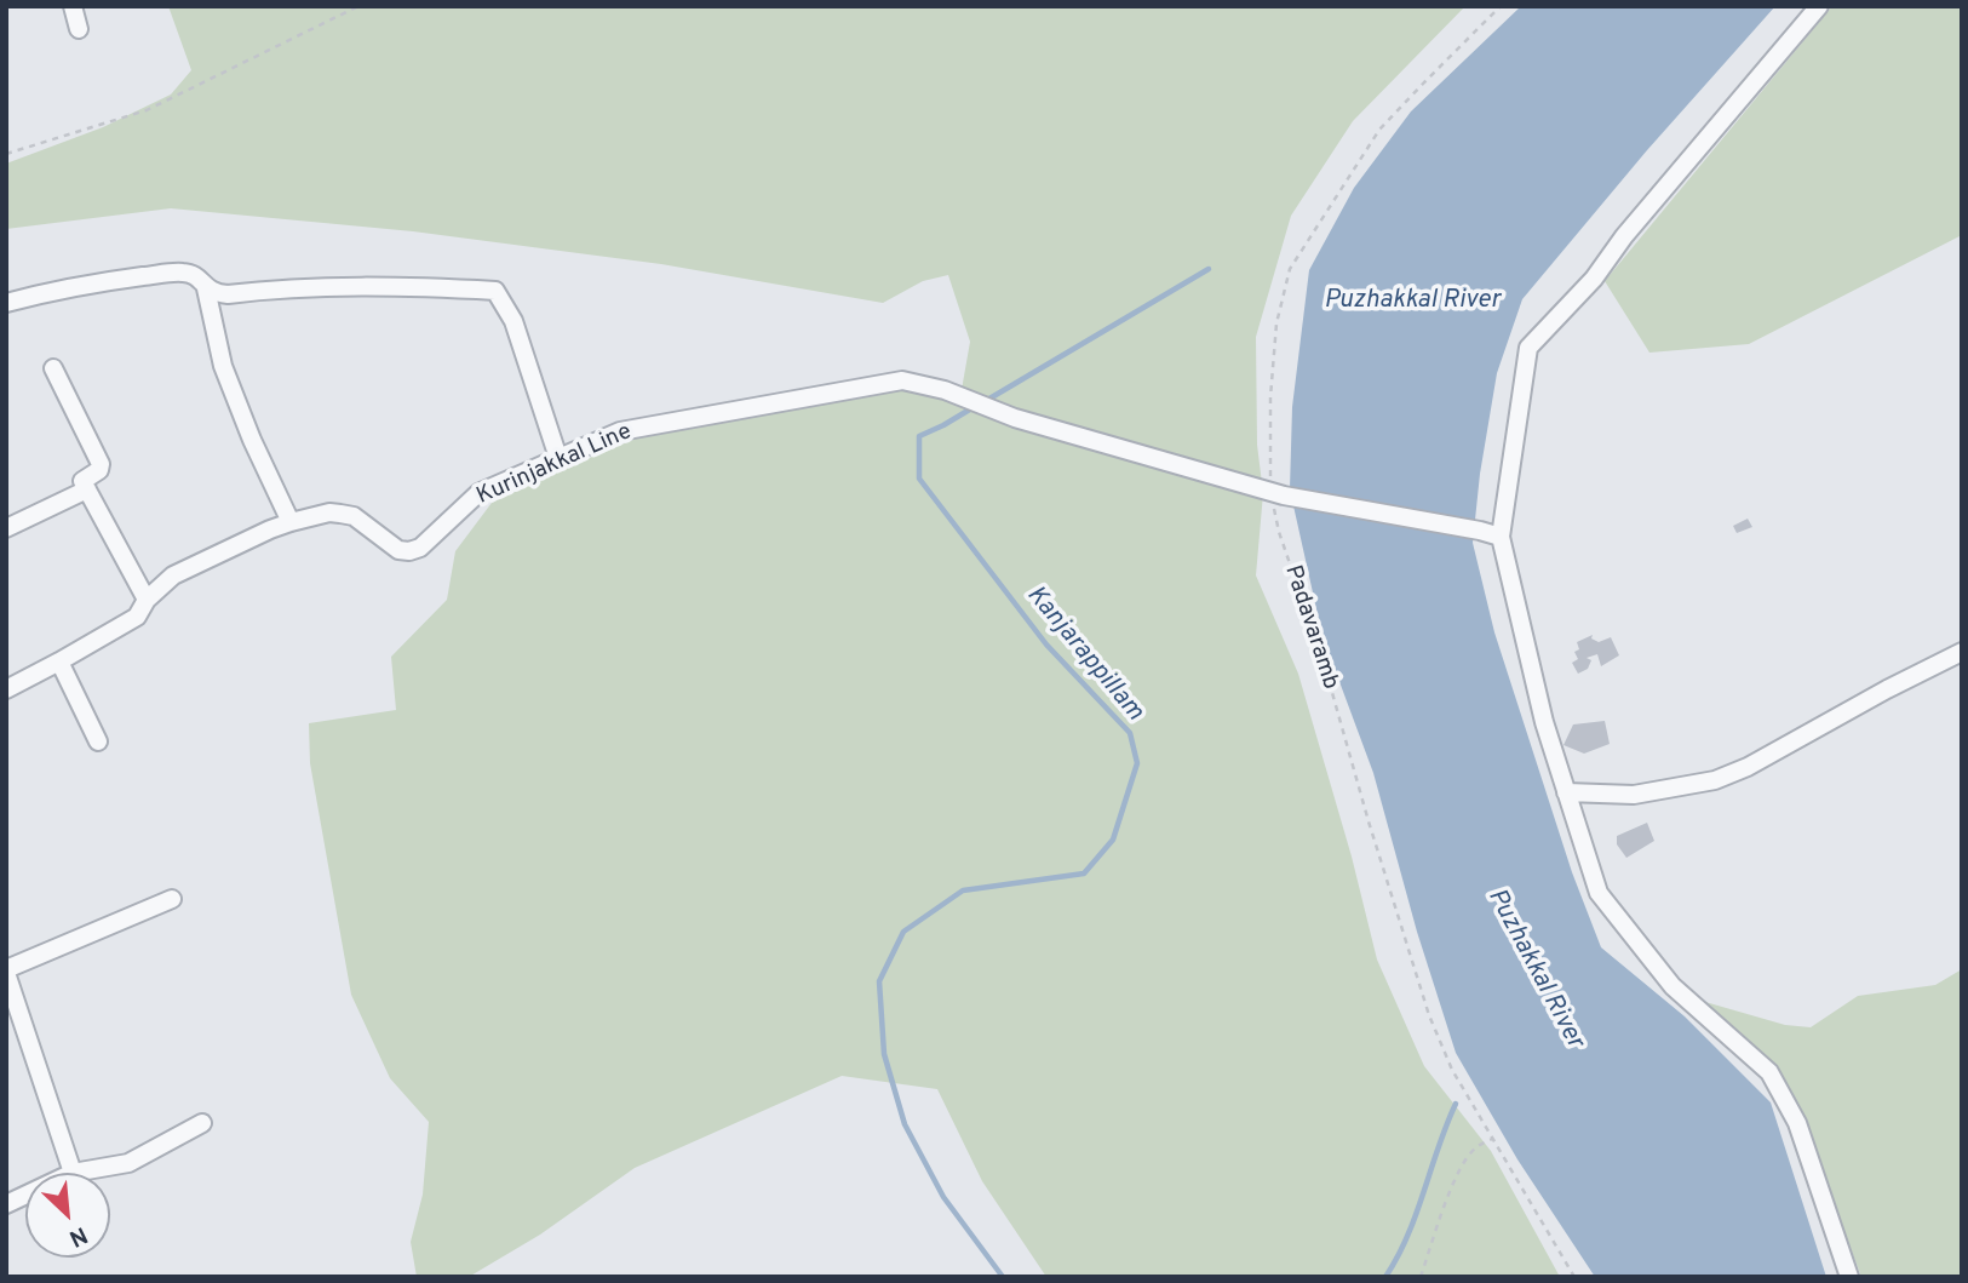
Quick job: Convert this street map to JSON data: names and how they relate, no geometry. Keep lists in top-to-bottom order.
{
  "streets": {
    "street": ["Kurinjakkal Line"],
    "path": ["Padavaramb"]
  },
  "crossings": [
    ["Kurinjakkal Line", "Padavaramb"]
  ],
  "water": ["Puzhakkal River", "Kanjarappillam"],
  "north": "bottom right"
}
